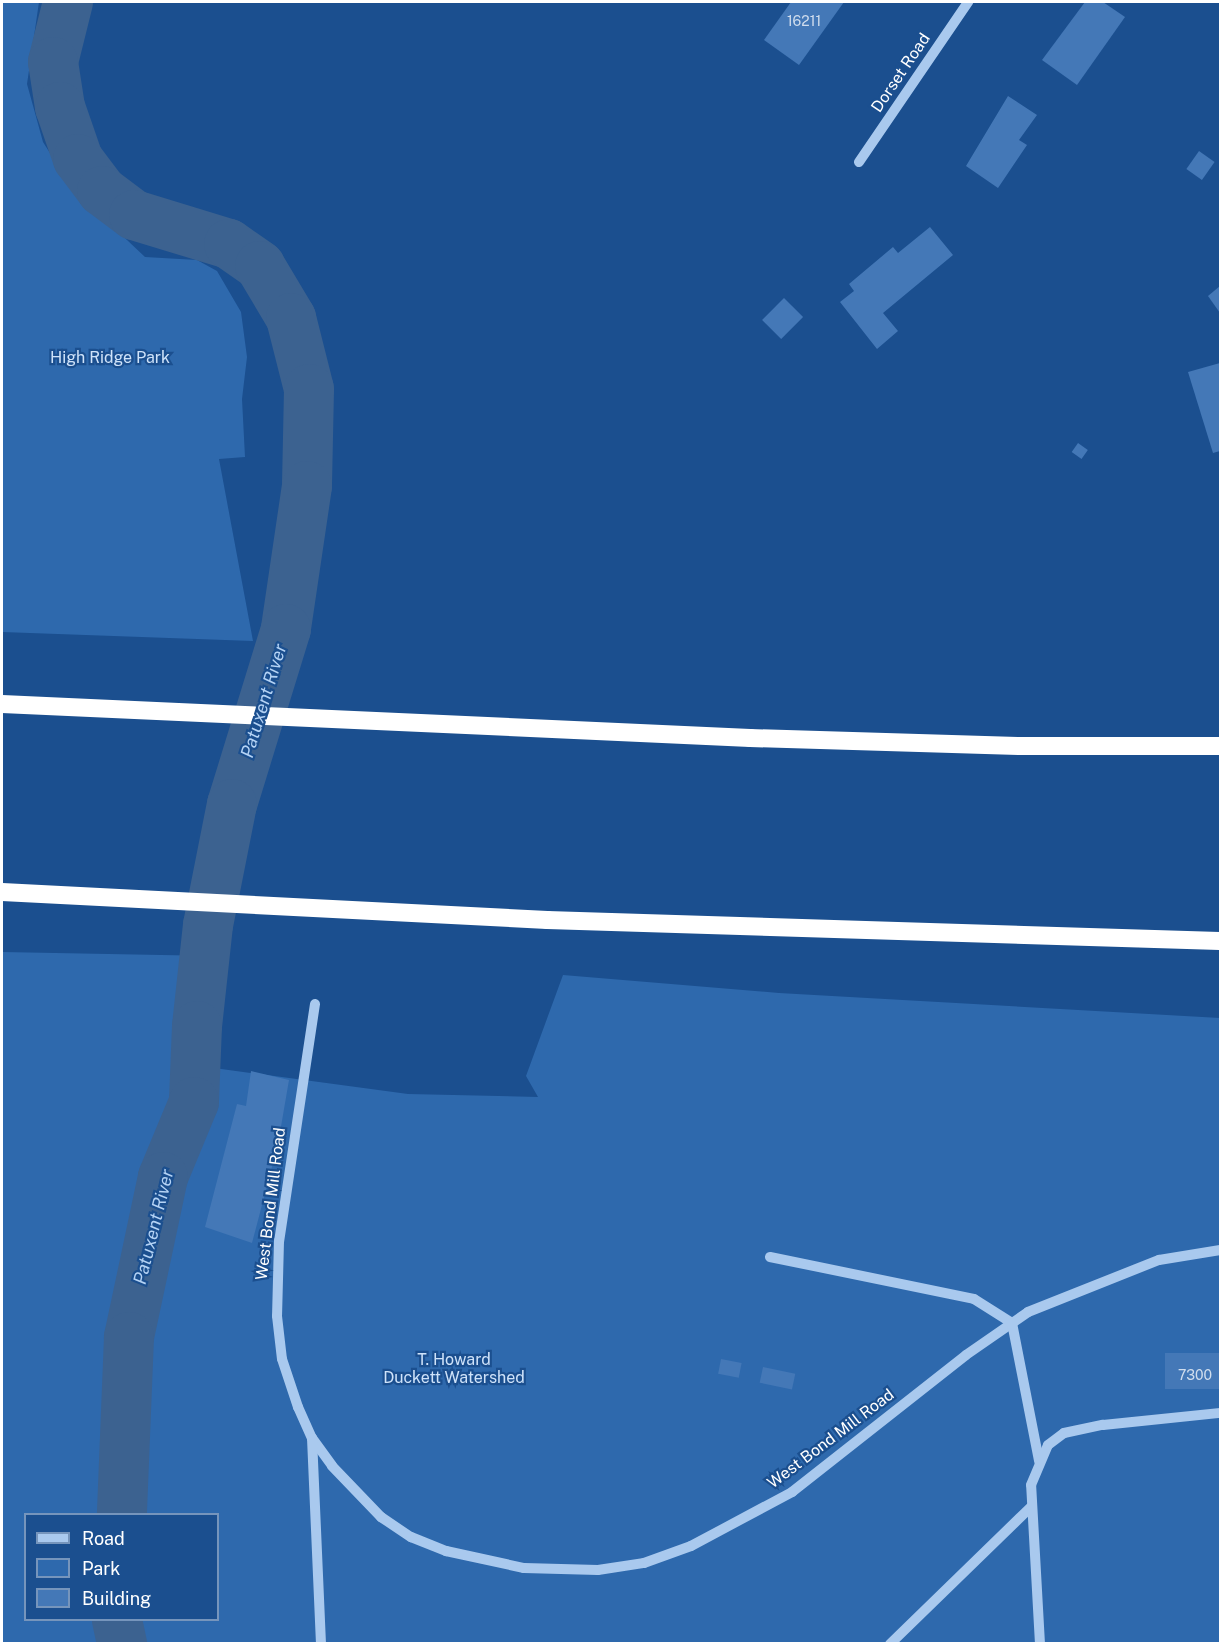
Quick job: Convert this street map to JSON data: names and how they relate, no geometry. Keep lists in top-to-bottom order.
{
  "streets": {
    "street": ["Dorset Road", "West Bond Mill Road"]
  },
  "water": ["Patuxent River"],
  "parks": ["High Ridge Park", "T. Howard Duckett Watershed"],
  "house_numbers": ["16211", "7300"],
  "legend": ["Road", "Park", "Building"]
}
